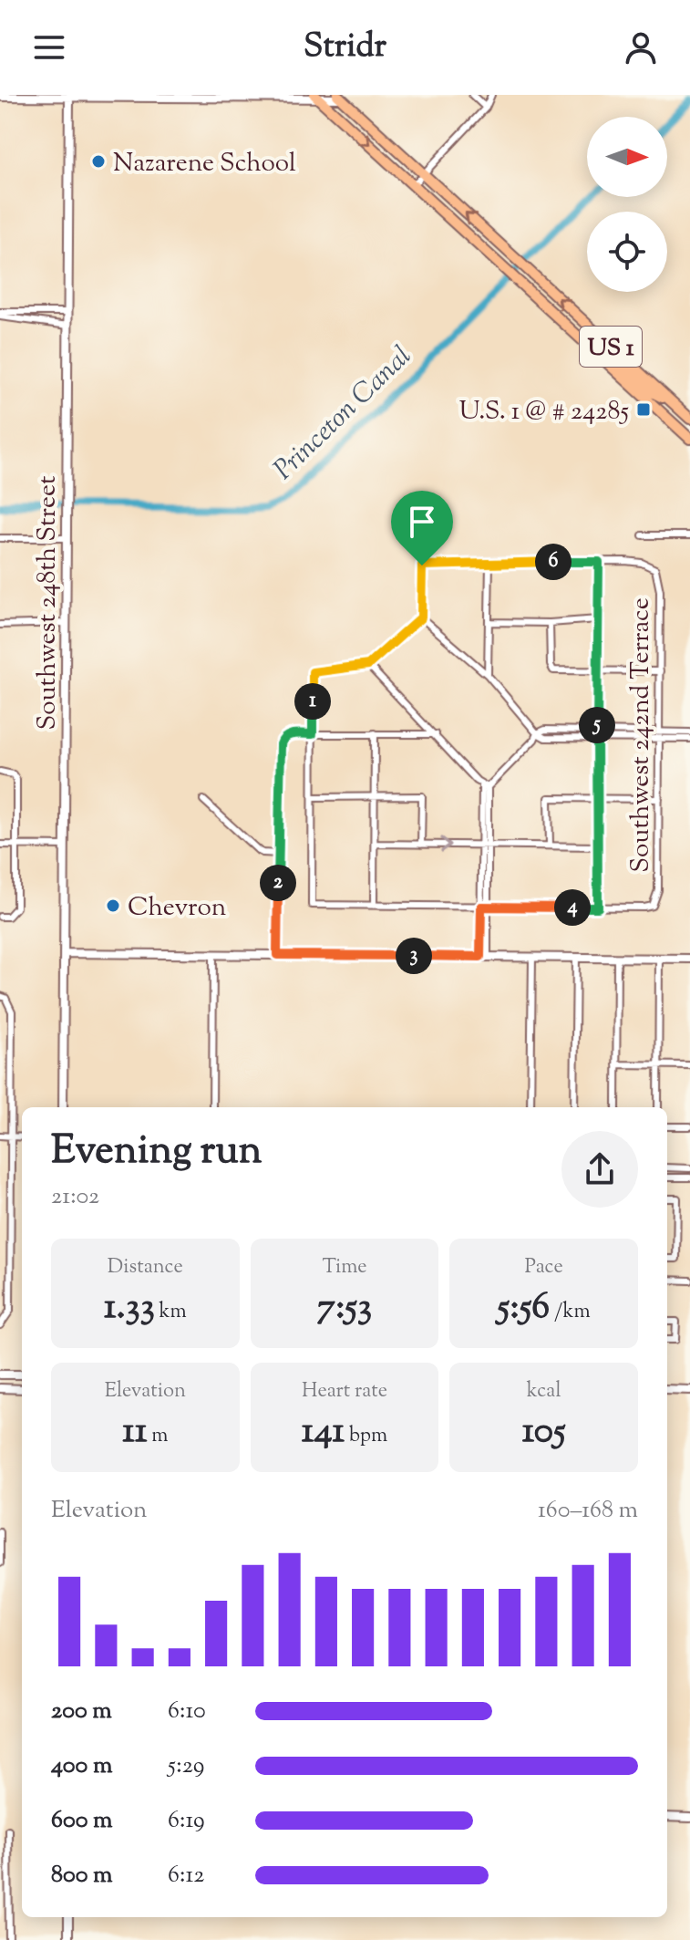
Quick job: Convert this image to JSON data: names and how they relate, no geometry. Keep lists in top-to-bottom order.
{
  "streets": {
    "highway": ["US 1"],
    "street": ["Southwest 248th Street", "Southwest 242nd Terrace"]
  },
  "water": ["Princeton Canal"],
  "places": {
    "other": ["Nazarene School", "Chevron"],
    "transit": ["U.S. 1 @ # 24285"]
  },
  "north": "right",
  "page": {
    "header": "Stridr",
    "pins": [
      "6",
      "1",
      "5",
      "2",
      "4",
      "3"
    ],
    "heading": ["Evening run", "21:02"],
    "stats": [
      ["Distance", "1.33 km"],
      ["Time", "7:53"],
      ["Pace", "5:56 /km"],
      ["Elevation", "11 m"],
      ["Heart rate", "141 bpm"],
      ["kcal", "105"]
    ],
    "chart": ["Elevation", "160–168 m"],
    "list": [
      {
        "name": "200 m",
        "note": "6:10"
      },
      {
        "name": "400 m",
        "note": "5:29"
      },
      {
        "name": "600 m",
        "note": "6:19"
      },
      {
        "name": "800 m",
        "note": "6:12"
      }
    ]
  }
}
